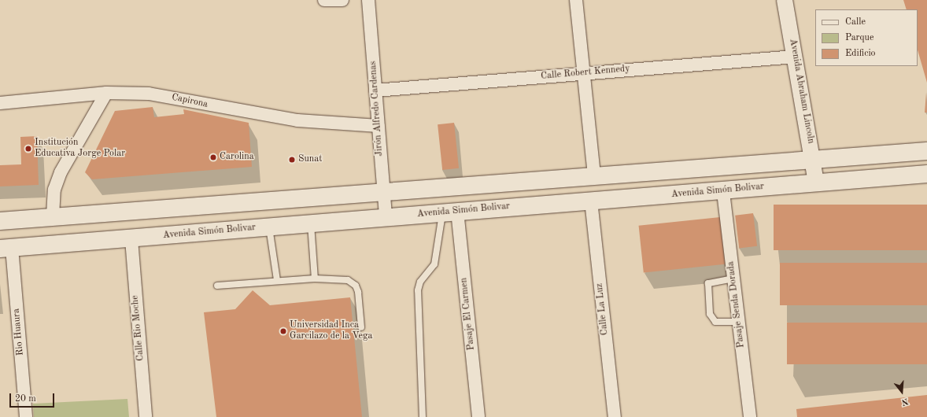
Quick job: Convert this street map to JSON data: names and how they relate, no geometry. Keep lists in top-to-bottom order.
{
  "streets": {
    "main road": ["Avenida Simón Bolivar"],
    "street": [
      "Calle Robert Kennedy",
      "Avenida Abraham Lincoln",
      "Capirona",
      "Jirón Alfredo Cardenas",
      "Pasaje Senda Dorada",
      "Calle La Luz",
      "Pasaje El Carmen",
      "Calle Rio Moche",
      "Rio Huaura"
    ]
  },
  "crossings": [
    ["Calle Robert Kennedy", "Avenida Abraham Lincoln"],
    ["Calle Robert Kennedy", "Jirón Alfredo Cardenas"],
    ["Avenida Abraham Lincoln", "Avenida Simón Bolivar"],
    ["Capirona", "Jirón Alfredo Cardenas"],
    ["Jirón Alfredo Cardenas", "Avenida Simón Bolivar"],
    ["Avenida Simón Bolivar", "Pasaje Senda Dorada"],
    ["Avenida Simón Bolivar", "Calle La Luz"],
    ["Avenida Simón Bolivar", "Pasaje El Carmen"],
    ["Avenida Simón Bolivar", "Calle Rio Moche"],
    ["Avenida Simón Bolivar", "Rio Huaura"]
  ],
  "places": [
    "Institución Educativa Jorge Polar",
    "Carolina",
    "Sunat",
    "Universidad Inca Garcilazo de la Vega"
  ],
  "legend": ["Calle", "Parque", "Edificio"],
  "scale_bar": "20 m",
  "north": "bottom"
}
